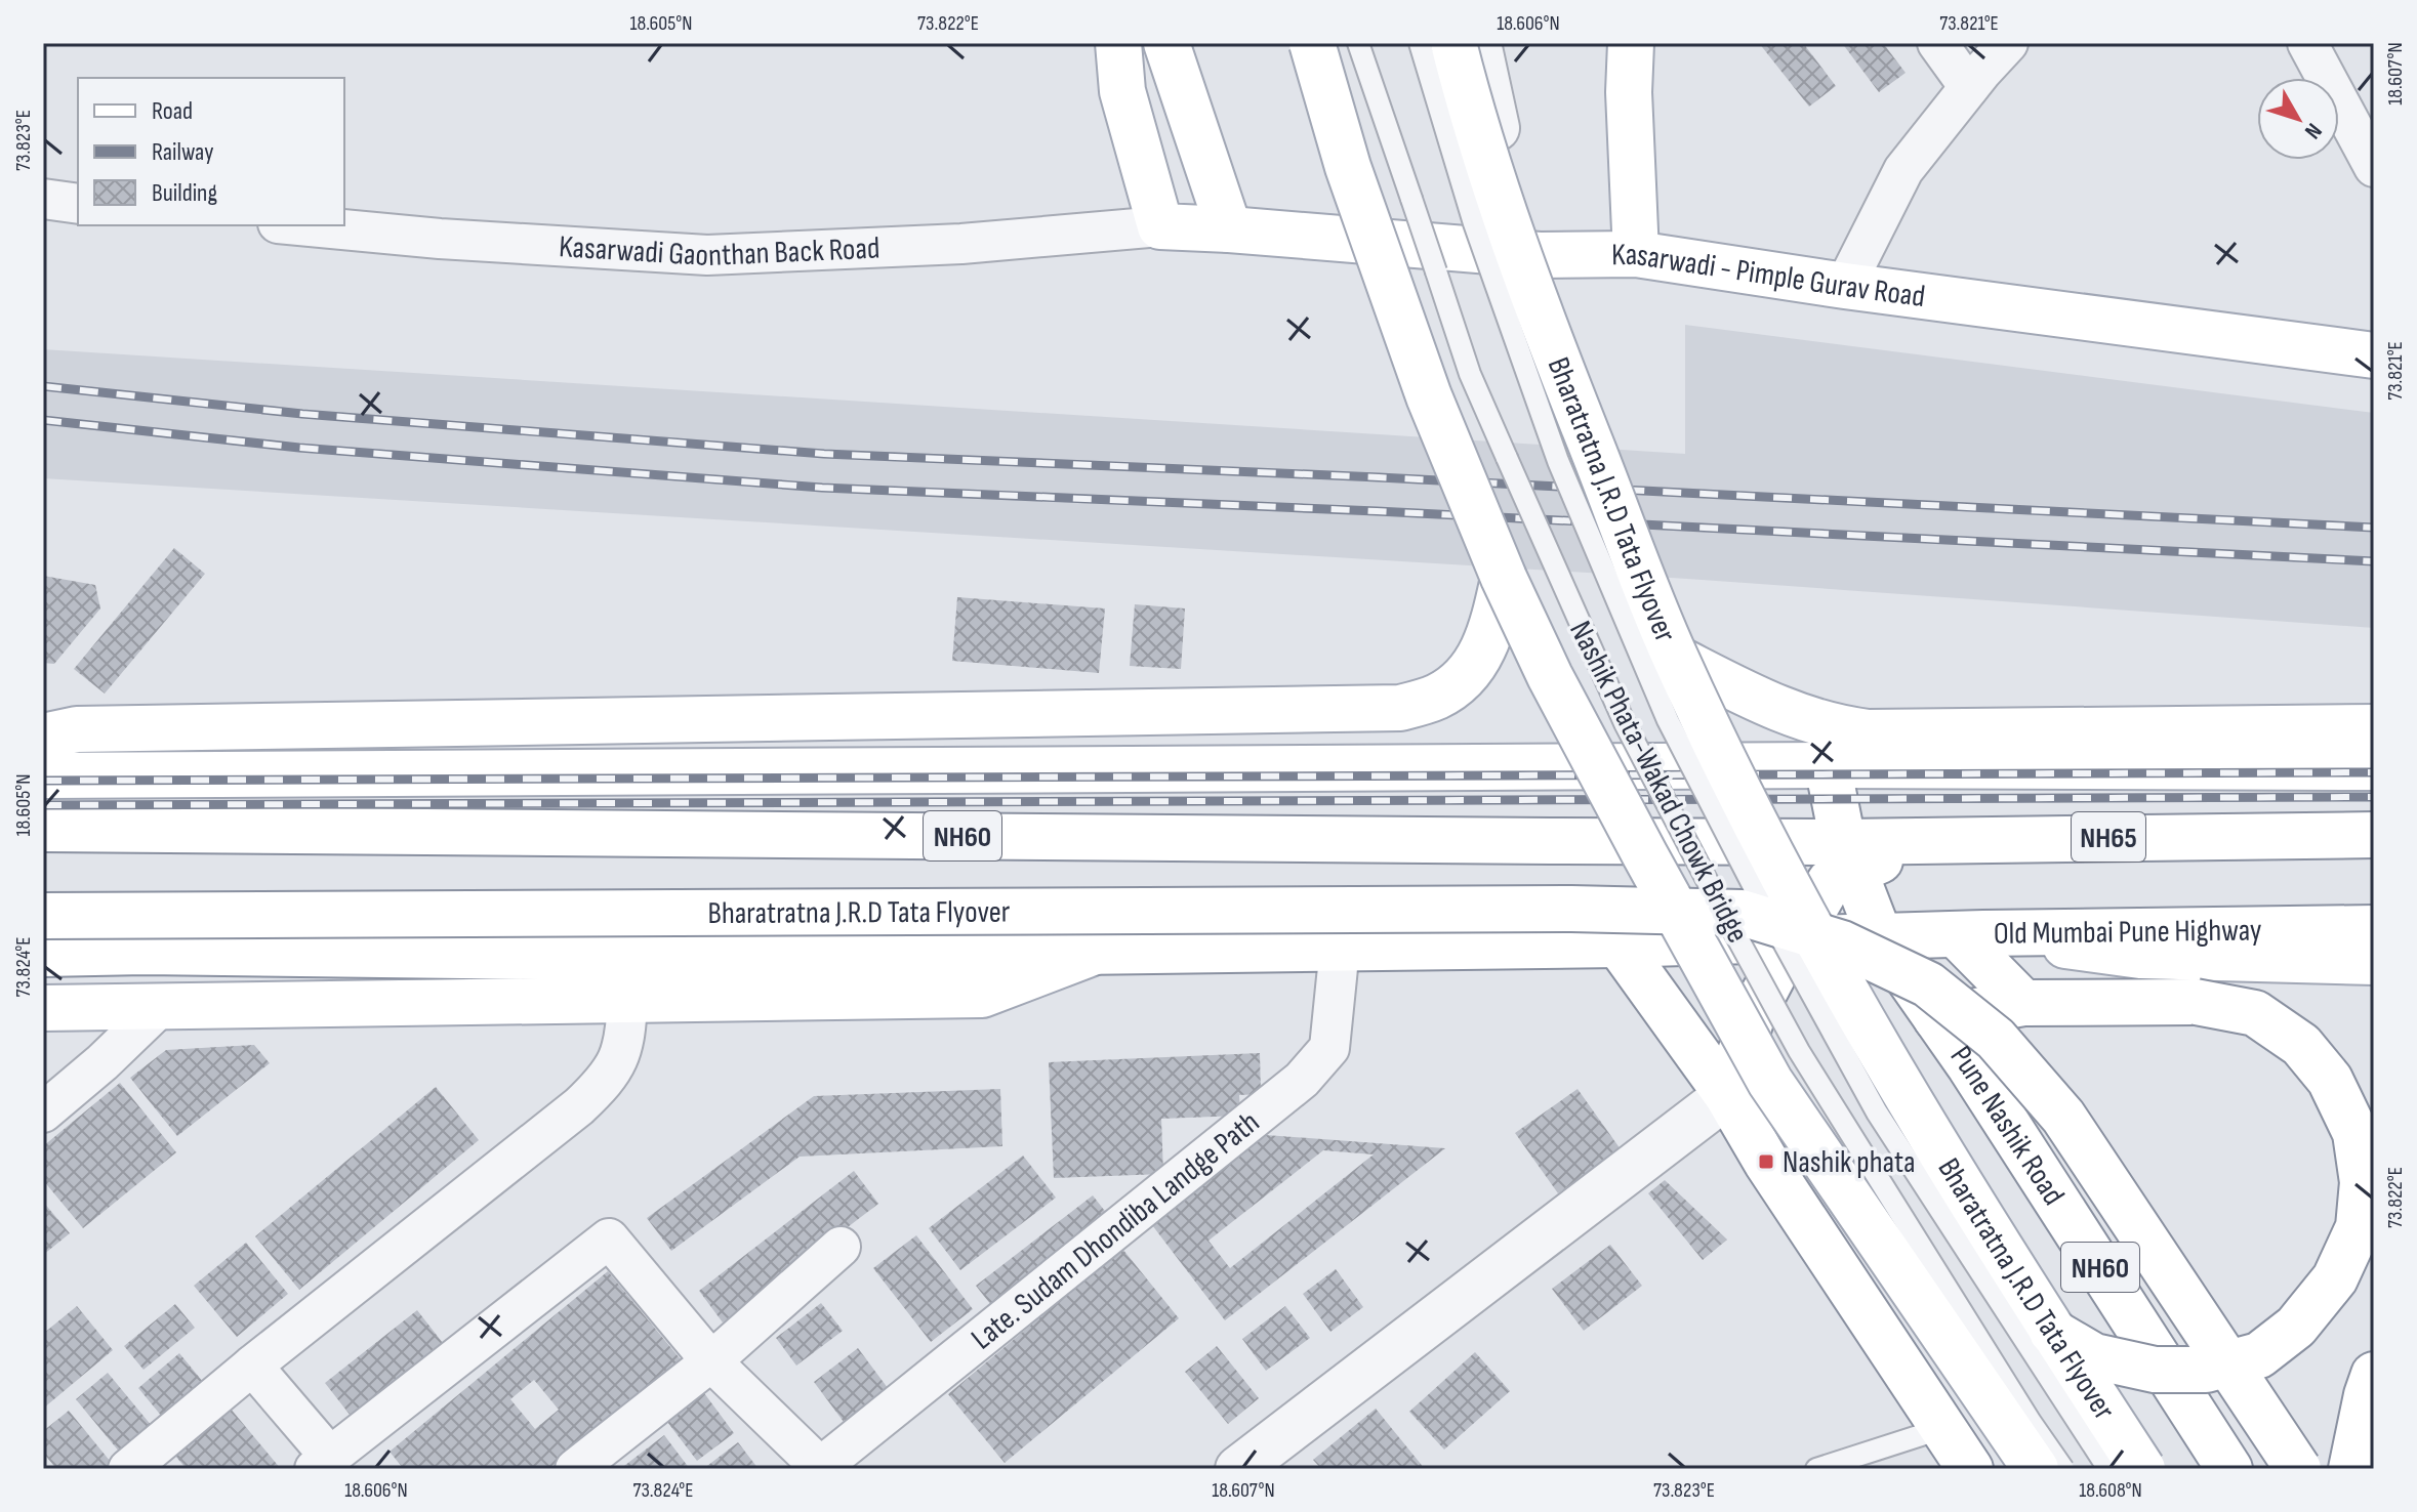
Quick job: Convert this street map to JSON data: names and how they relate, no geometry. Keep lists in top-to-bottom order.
{
  "streets": {
    "main road": [
      "Kasarwadi - Pimple Gurav Road",
      "Bharatratna J.R.D Tata Flyover",
      "NH60",
      "NH65",
      "Old Mumbai Pune Highway",
      "Pune Nashik Road"
    ],
    "street": ["Kasarwadi Gaonthan Back Road", "Late. Sudam Dhondiba Landge Path"],
    "lane": ["Nashik Phata-Wakad Chowk Bridge"]
  },
  "crossings": [
    ["Kasarwadi Gaonthan Back Road", "Kasarwadi - Pimple Gurav Road"],
    ["NH60", "NH65"],
    ["NH60", "Pune Nashik Road"],
    ["NH65", "Pune Nashik Road"],
    ["Old Mumbai Pune Highway", "Pune Nashik Road"],
    ["Old Mumbai Pune Highway", "Late. Sudam Dhondiba Landge Path"]
  ],
  "places": {
    "transit": ["Nashik phata"]
  },
  "legend": ["Road", "Railway", "Building"],
  "north": "bottom right",
  "coordinates": [
    "18.605°N",
    "73.822°E",
    "18.606°N",
    "73.821°E",
    "18.607°N",
    "73.823°E",
    "73.824°E",
    "18.608°N"
  ]
}
